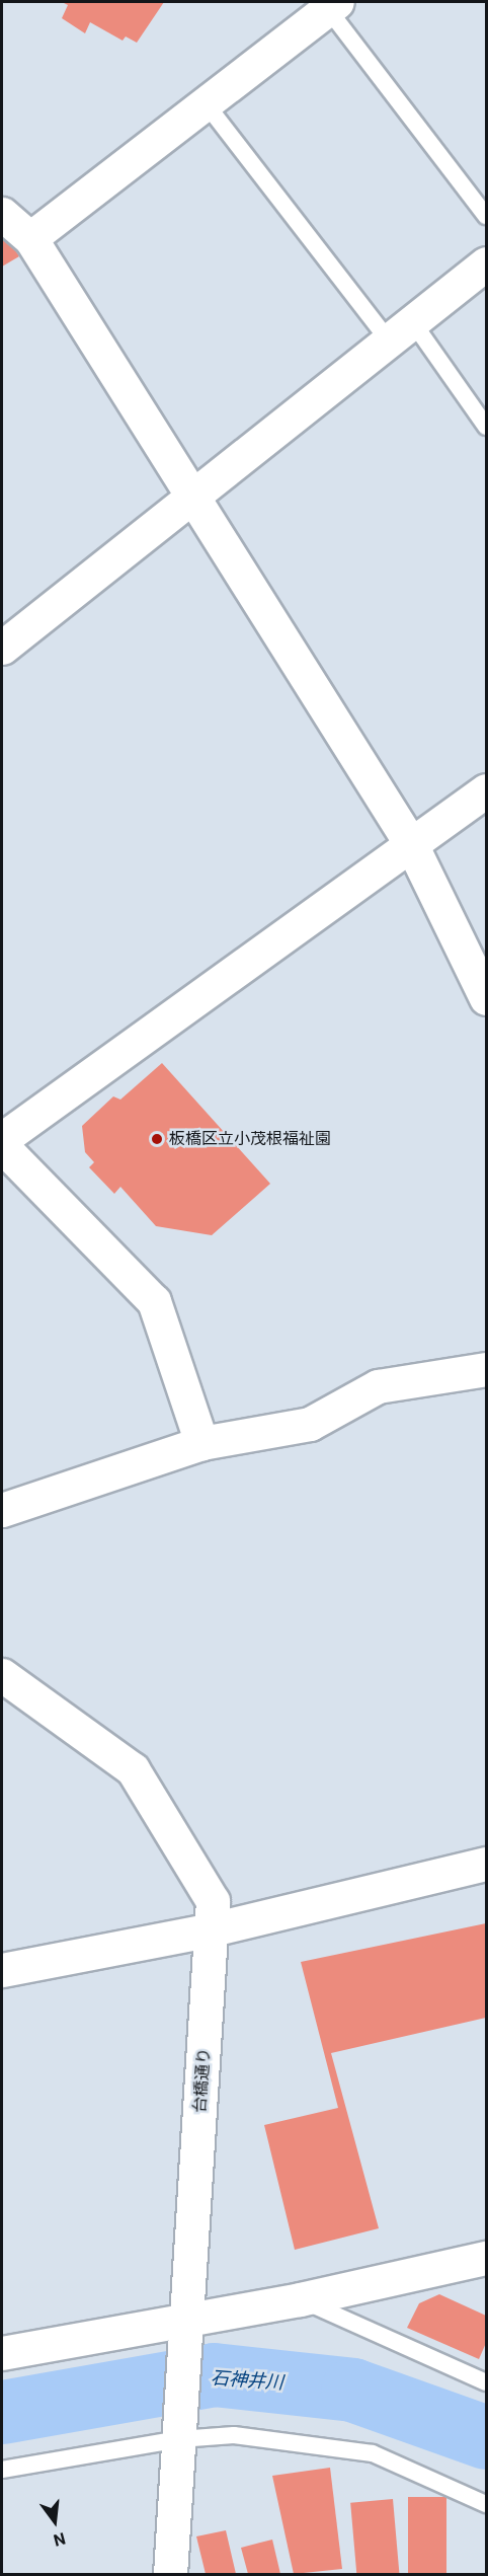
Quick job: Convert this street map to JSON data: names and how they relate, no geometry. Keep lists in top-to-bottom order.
{
  "streets": {
    "street": ["台橋通り"]
  },
  "water": ["石神井川"],
  "places": ["板橋区立小茂根福祉園"],
  "north": "bottom"
}
